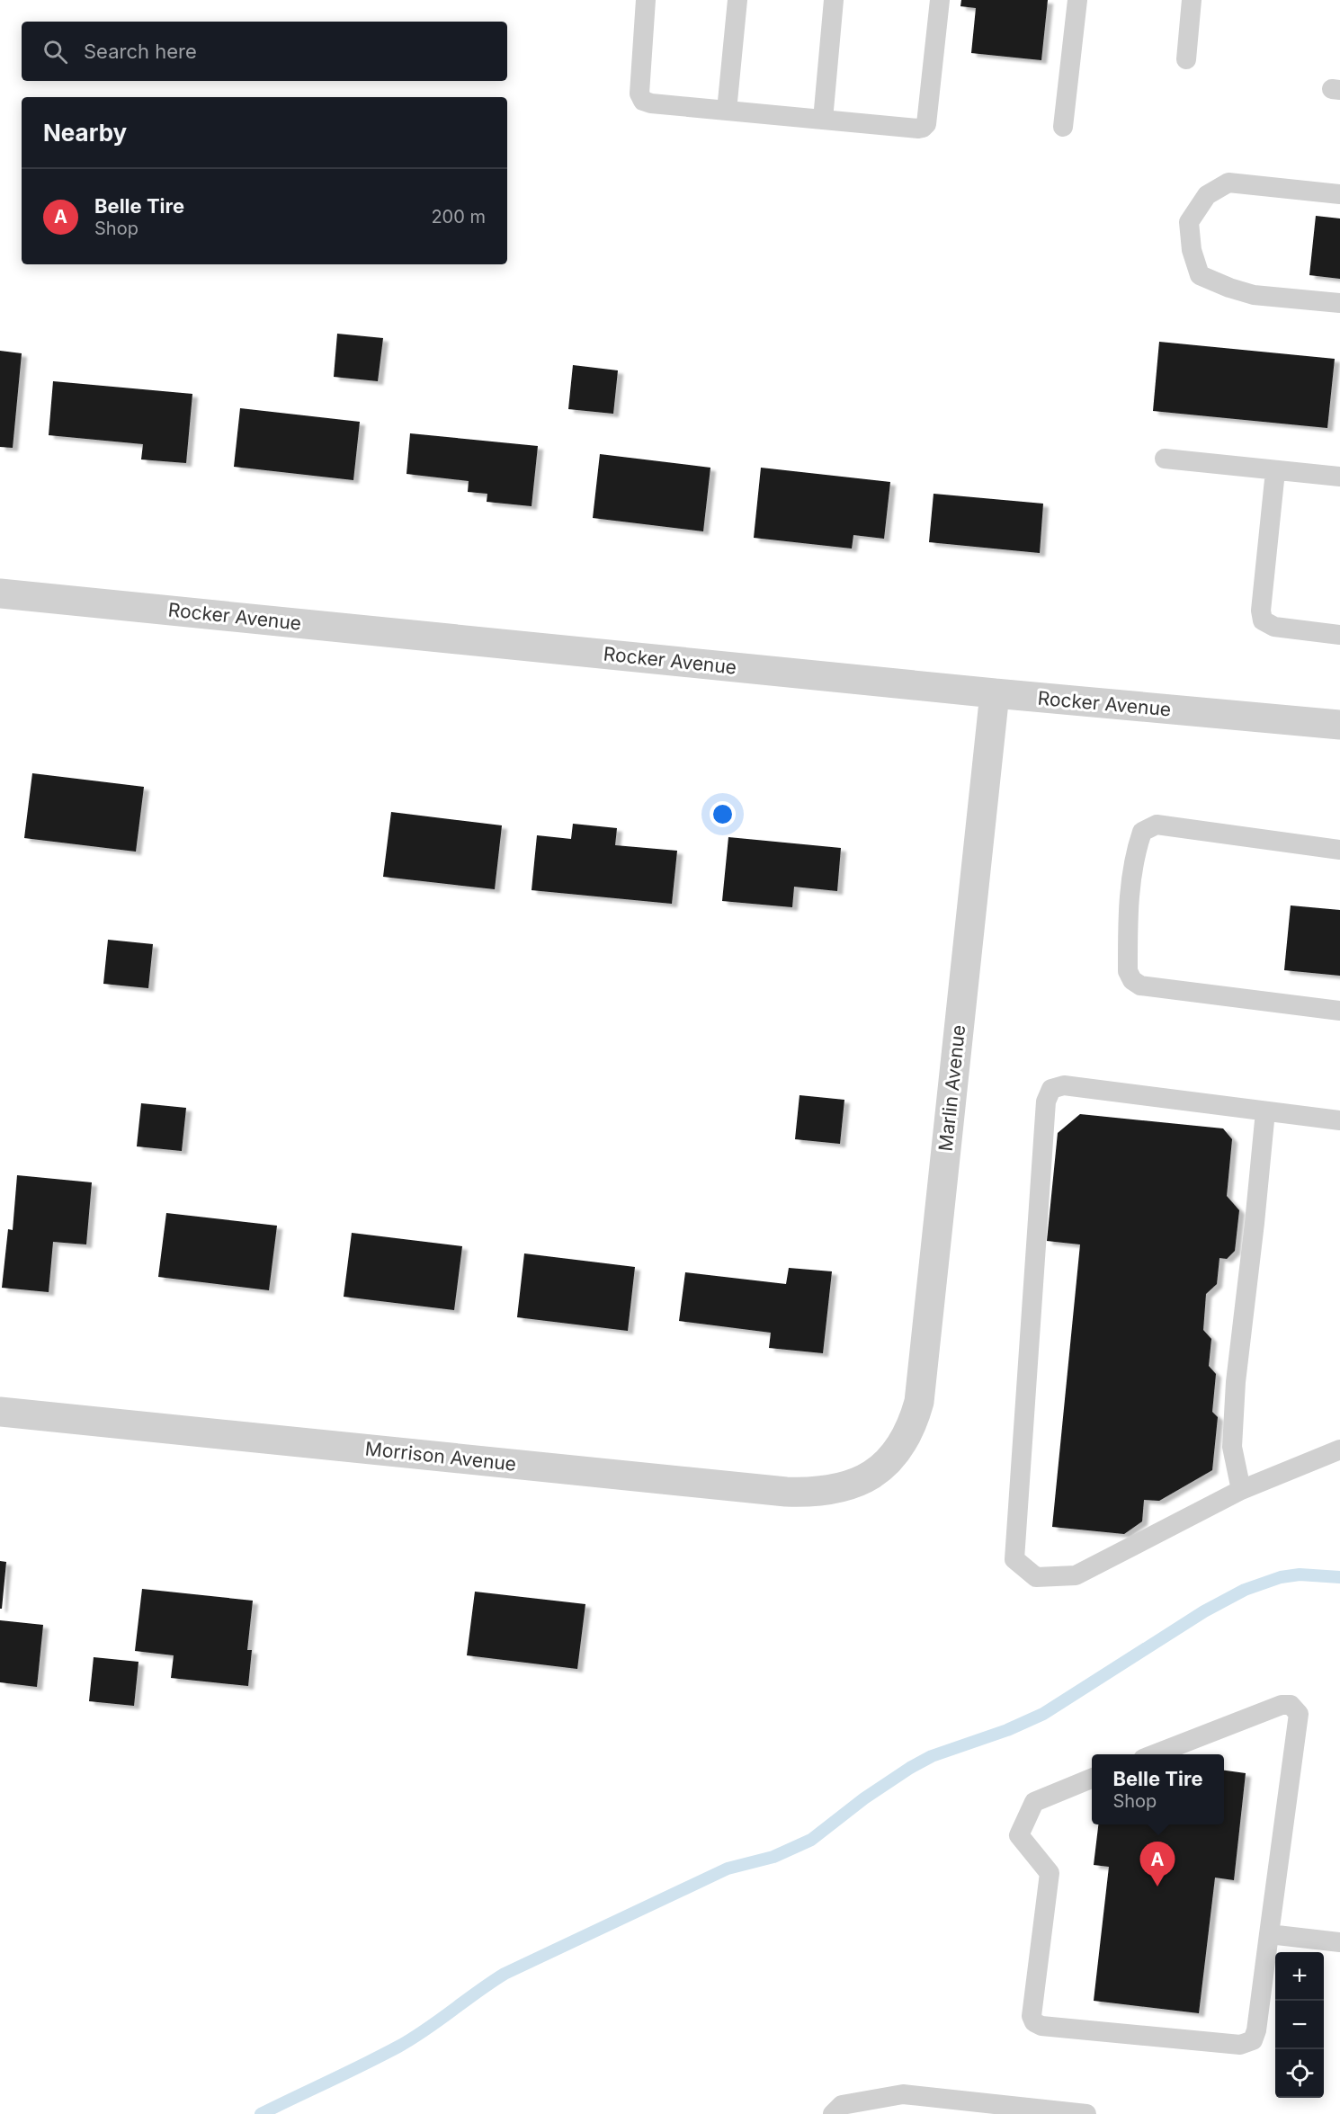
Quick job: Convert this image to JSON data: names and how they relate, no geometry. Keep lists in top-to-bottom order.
{
  "streets": {
    "street": ["Rocker Avenue", "Marlin Avenue", "Morrison Avenue"]
  },
  "crossings": [
    ["Rocker Avenue", "Marlin Avenue"],
    ["Marlin Avenue", "Morrison Avenue"]
  ],
  "page": {
    "search": "Search here",
    "heading": "Nearby",
    "list": [
      {
        "mark": "A",
        "name": "Belle Tire",
        "note": "Shop",
        "value": "200 m"
      }
    ],
    "popup": ["Belle Tire", "Shop"],
    "pins": "A",
    "map_buttons": ["+", "−"]
  }
}
